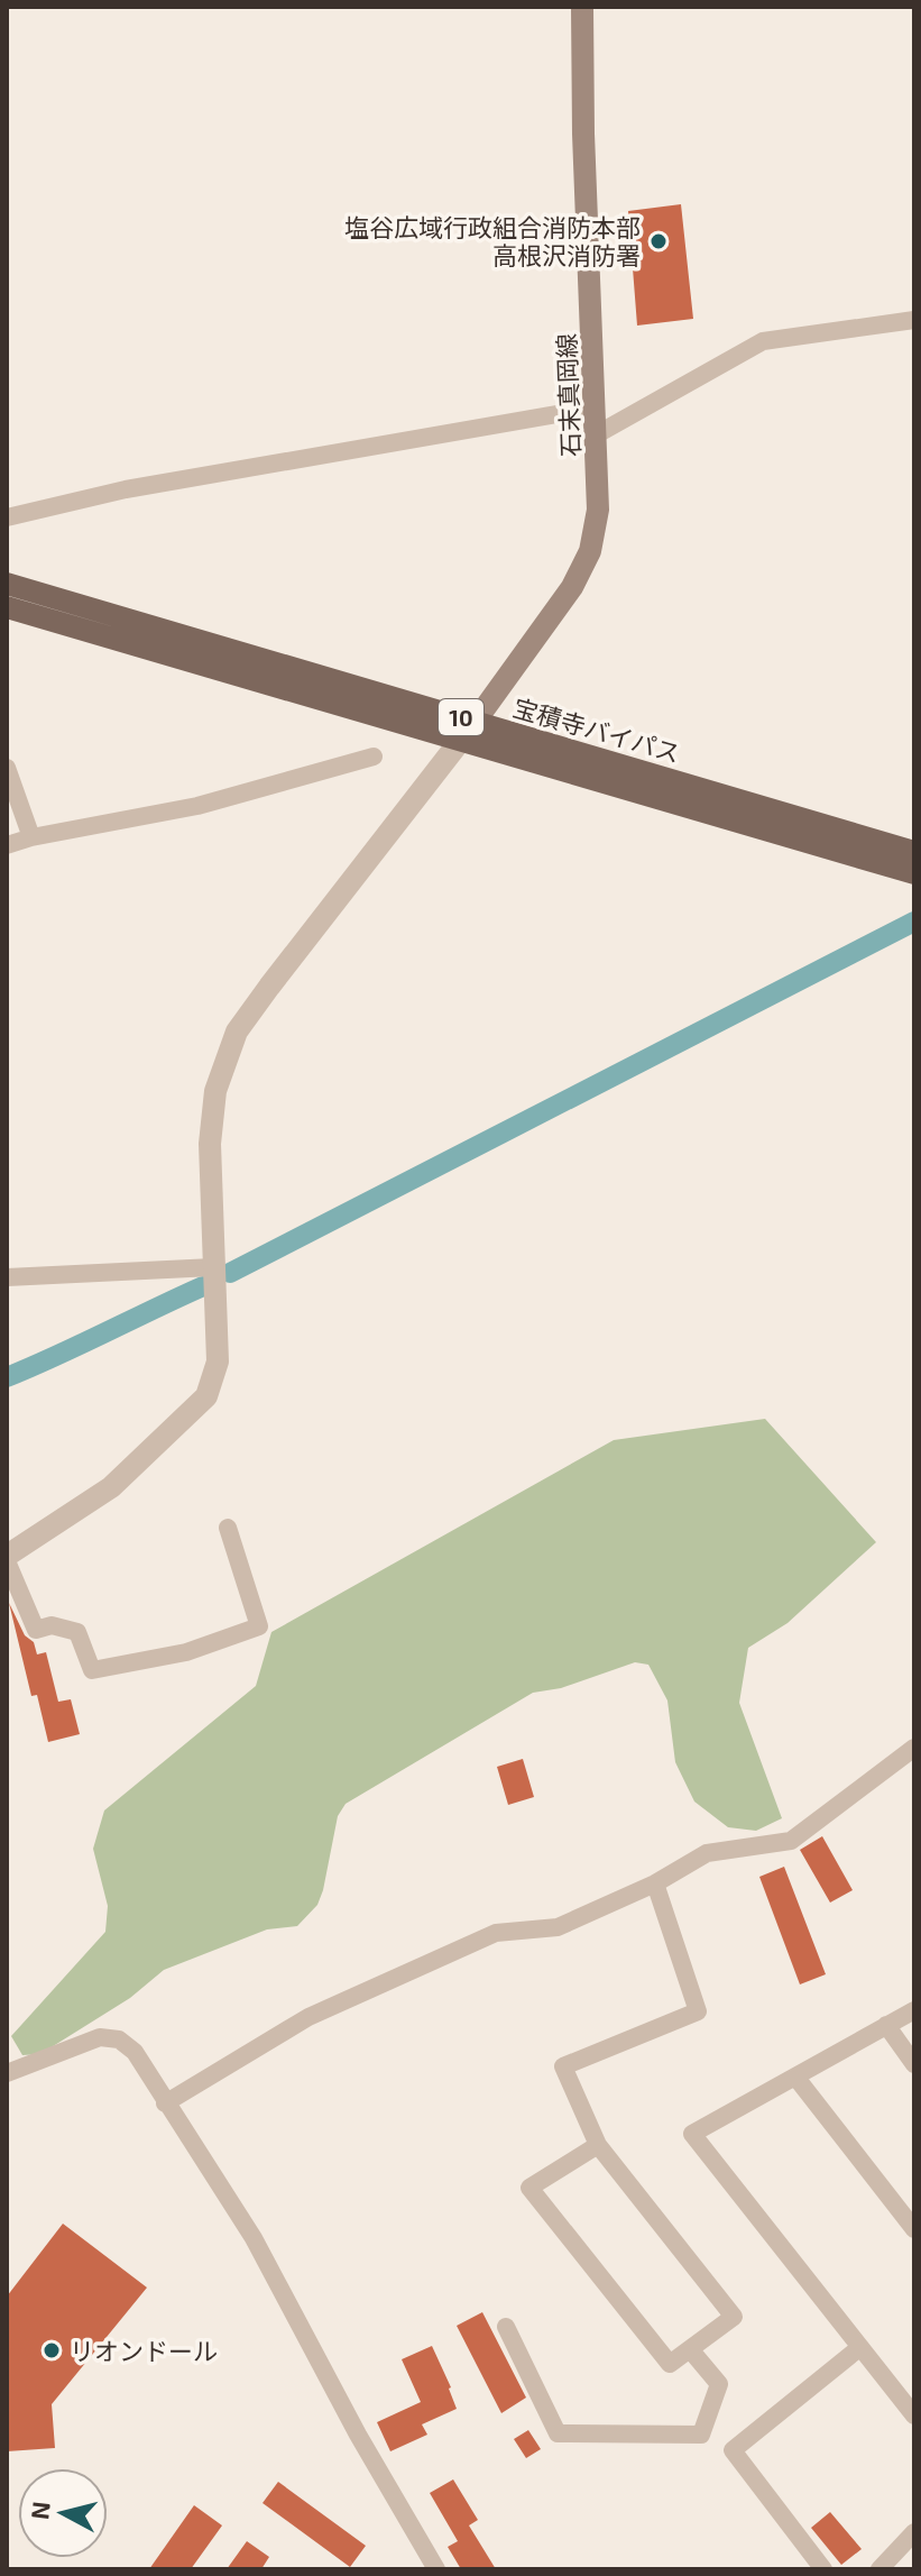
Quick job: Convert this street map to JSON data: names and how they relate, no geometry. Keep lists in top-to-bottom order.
{
  "streets": {
    "main road": ["石末真岡線", "10", "宝積寺バイパス"]
  },
  "crossings": [
    ["石末真岡線", "宝積寺バイパス"]
  ],
  "places": ["塩谷広域行政組合消防本部 高根沢消防署", "リオンドール"],
  "north": "left"
}
